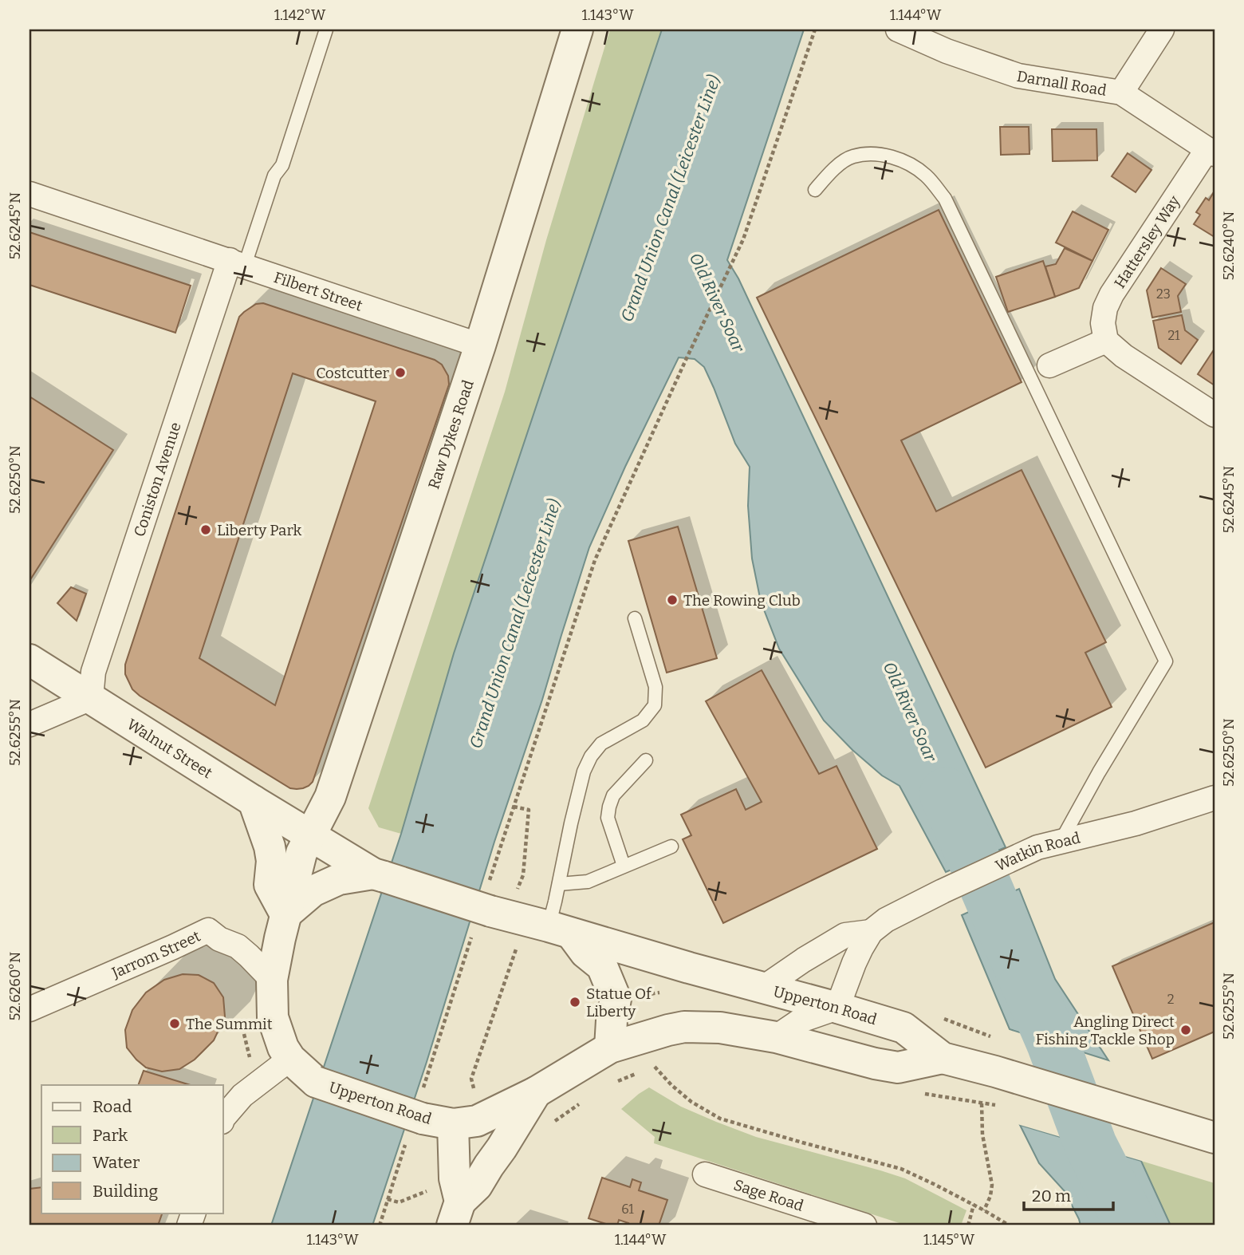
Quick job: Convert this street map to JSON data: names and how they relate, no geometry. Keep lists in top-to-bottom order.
{
  "streets": {
    "street": [
      "Darnall Road",
      "Hattersley Way",
      "Filbert Street",
      "Raw Dykes Road",
      "Coniston Avenue",
      "Walnut Street",
      "Watkin Road",
      "Jarrom Street",
      "Upperton Road",
      "Sage Road"
    ]
  },
  "crossings": [
    ["Darnall Road", "Hattersley Way"],
    ["Filbert Street", "Raw Dykes Road"],
    ["Filbert Street", "Coniston Avenue"],
    ["Raw Dykes Road", "Walnut Street"],
    ["Raw Dykes Road", "Upperton Road"],
    ["Coniston Avenue", "Walnut Street"],
    ["Walnut Street", "Upperton Road"],
    ["Watkin Road", "Upperton Road"],
    ["Jarrom Street", "Upperton Road"]
  ],
  "water": ["Grand Union Canal (Leicester Line)", "Old River Soar"],
  "places": [
    "Costcutter",
    "Liberty Park",
    "The Rowing Club",
    "Statue Of Liberty",
    "The Summit",
    "Angling Direct Fishing Tackle Shop"
  ],
  "house_numbers": [
    "23",
    "21",
    "2",
    "61"
  ],
  "legend": [
    "Road",
    "Park",
    "Water",
    "Building"
  ],
  "scale_bar": "20 m",
  "coordinates": [
    "1.142°W",
    "1.143°W",
    "1.144°W",
    "52.6245°N",
    "52.6240°N",
    "52.6250°N",
    "52.6255°N",
    "52.6260°N",
    "1.145°W"
  ]
}
